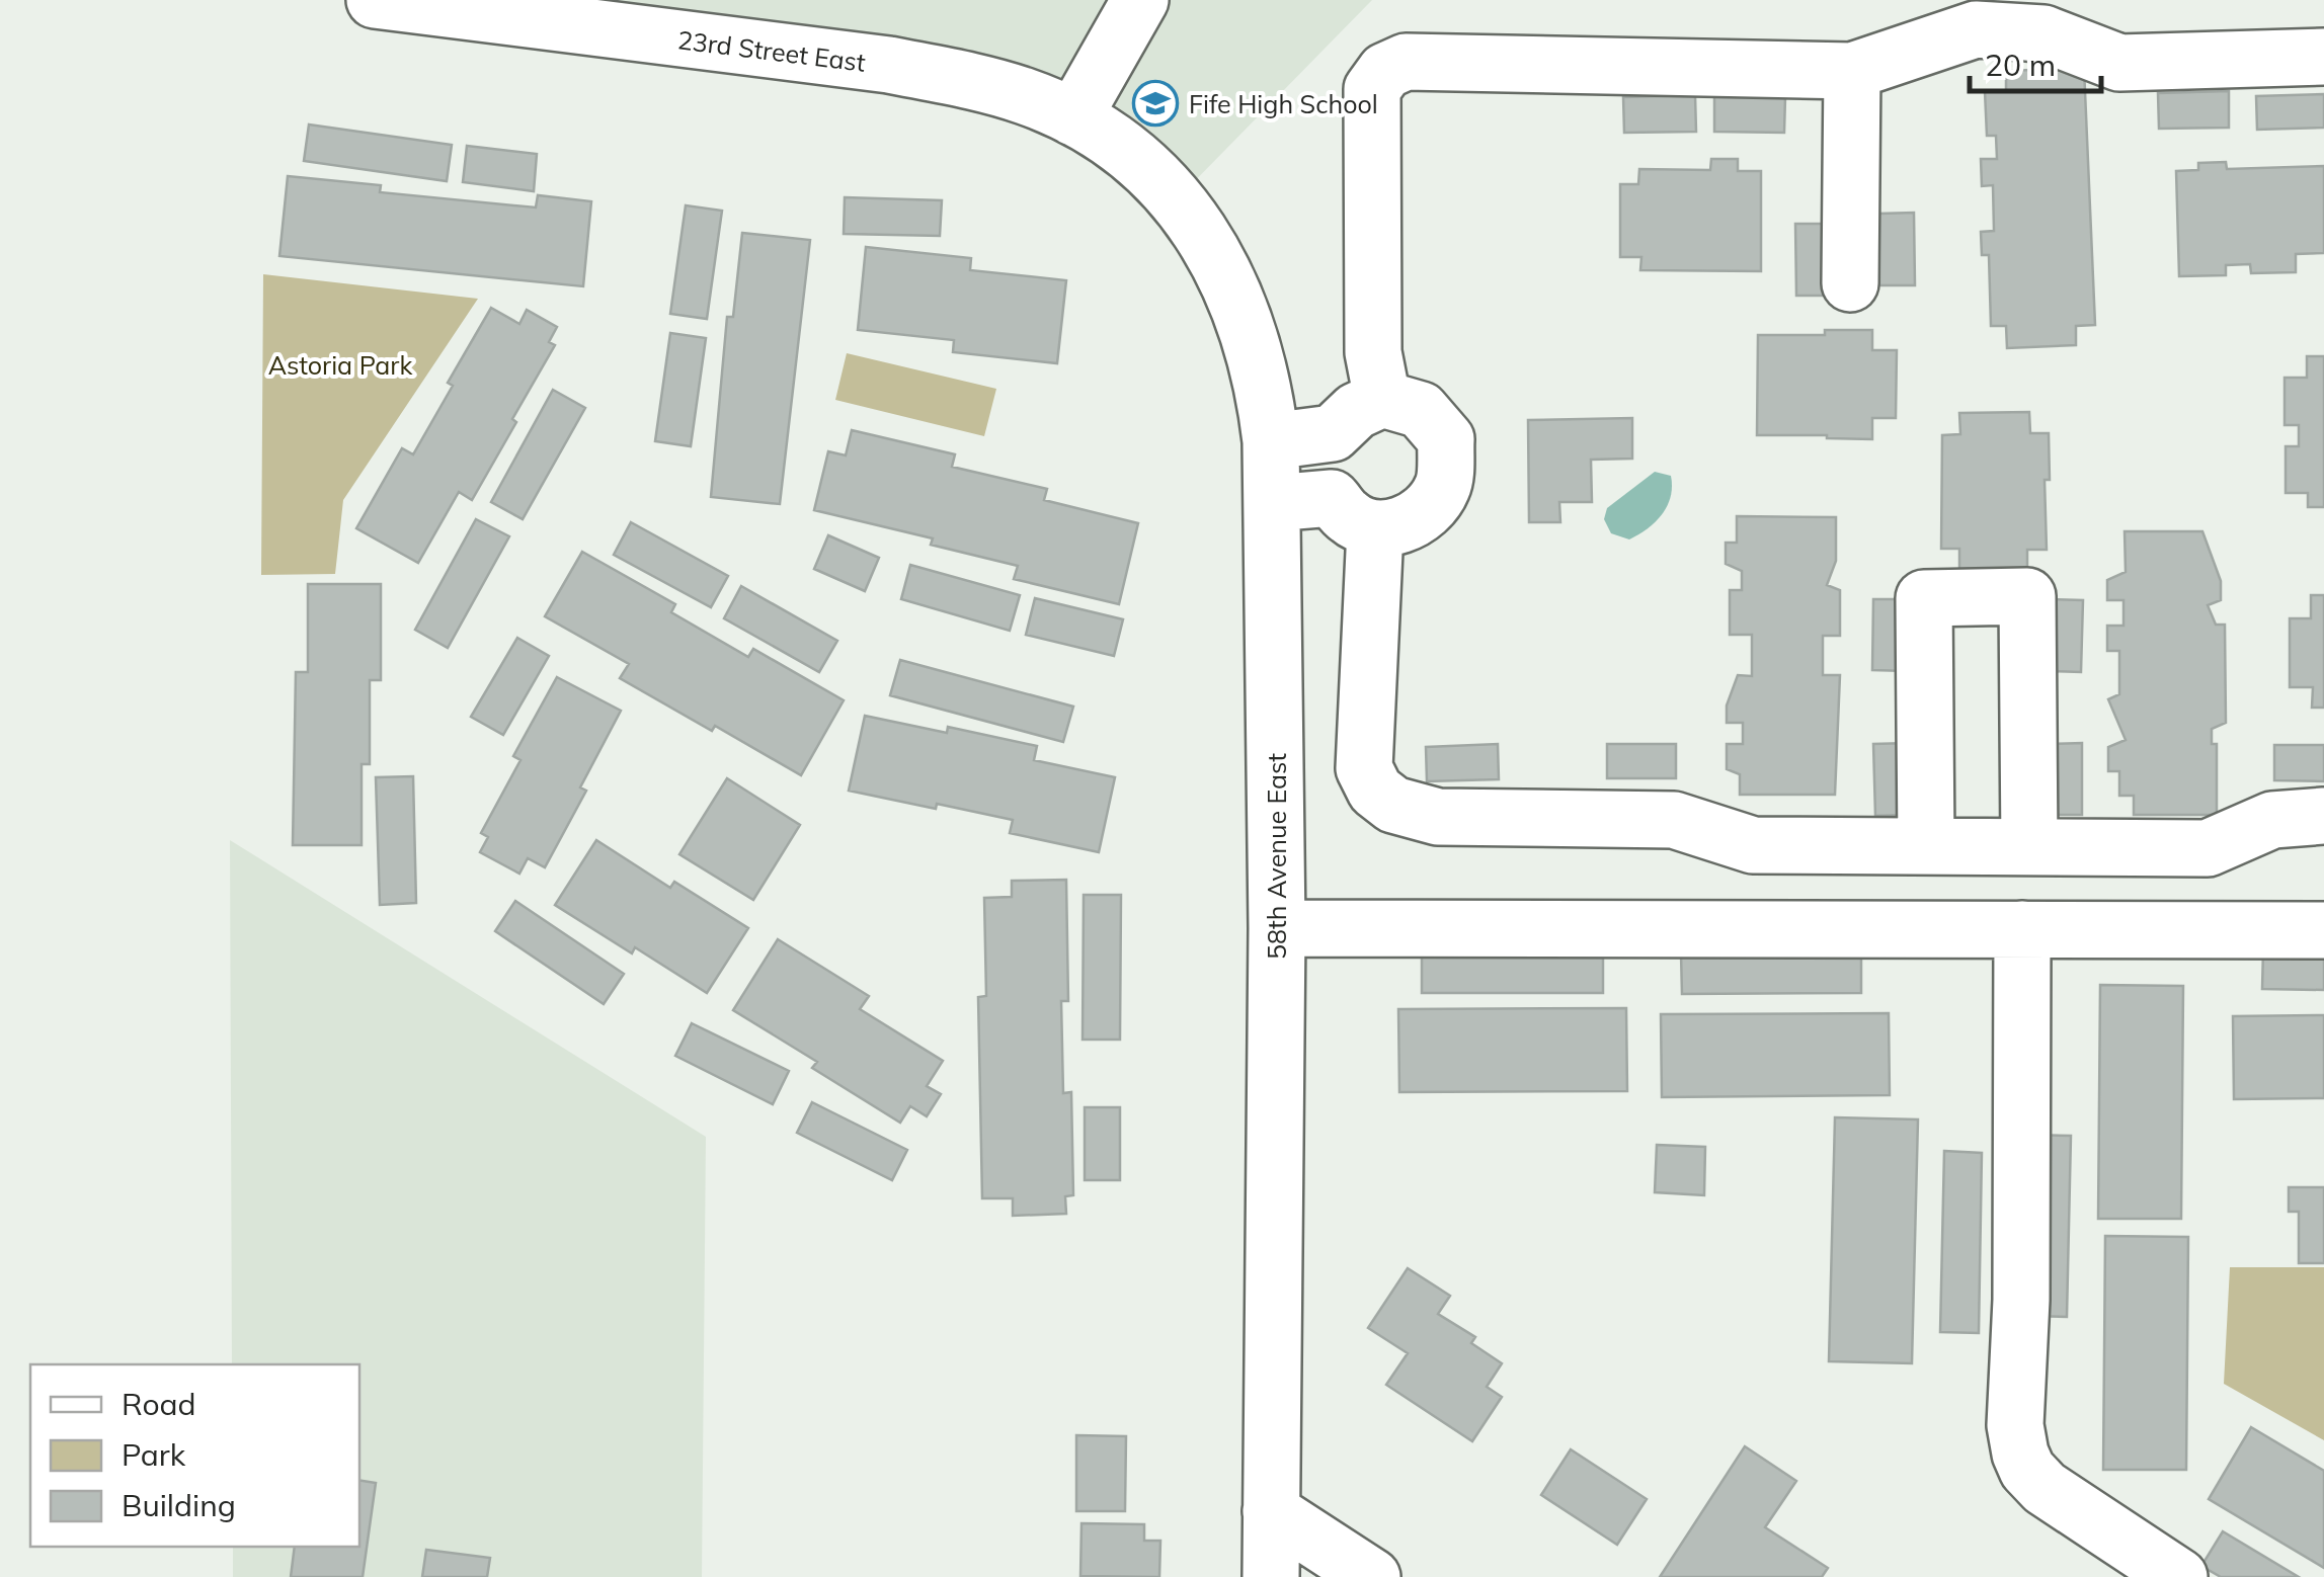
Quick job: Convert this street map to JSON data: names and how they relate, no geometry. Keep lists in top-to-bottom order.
{
  "streets": {
    "street": ["23rd Street East", "58th Avenue East"]
  },
  "crossings": [
    ["23rd Street East", "58th Avenue East"]
  ],
  "parks": ["Astoria Park"],
  "places": {
    "school or university": ["Fife High School"]
  },
  "legend": ["Road", "Park", "Building"],
  "scale_bar": "20 m"
}
